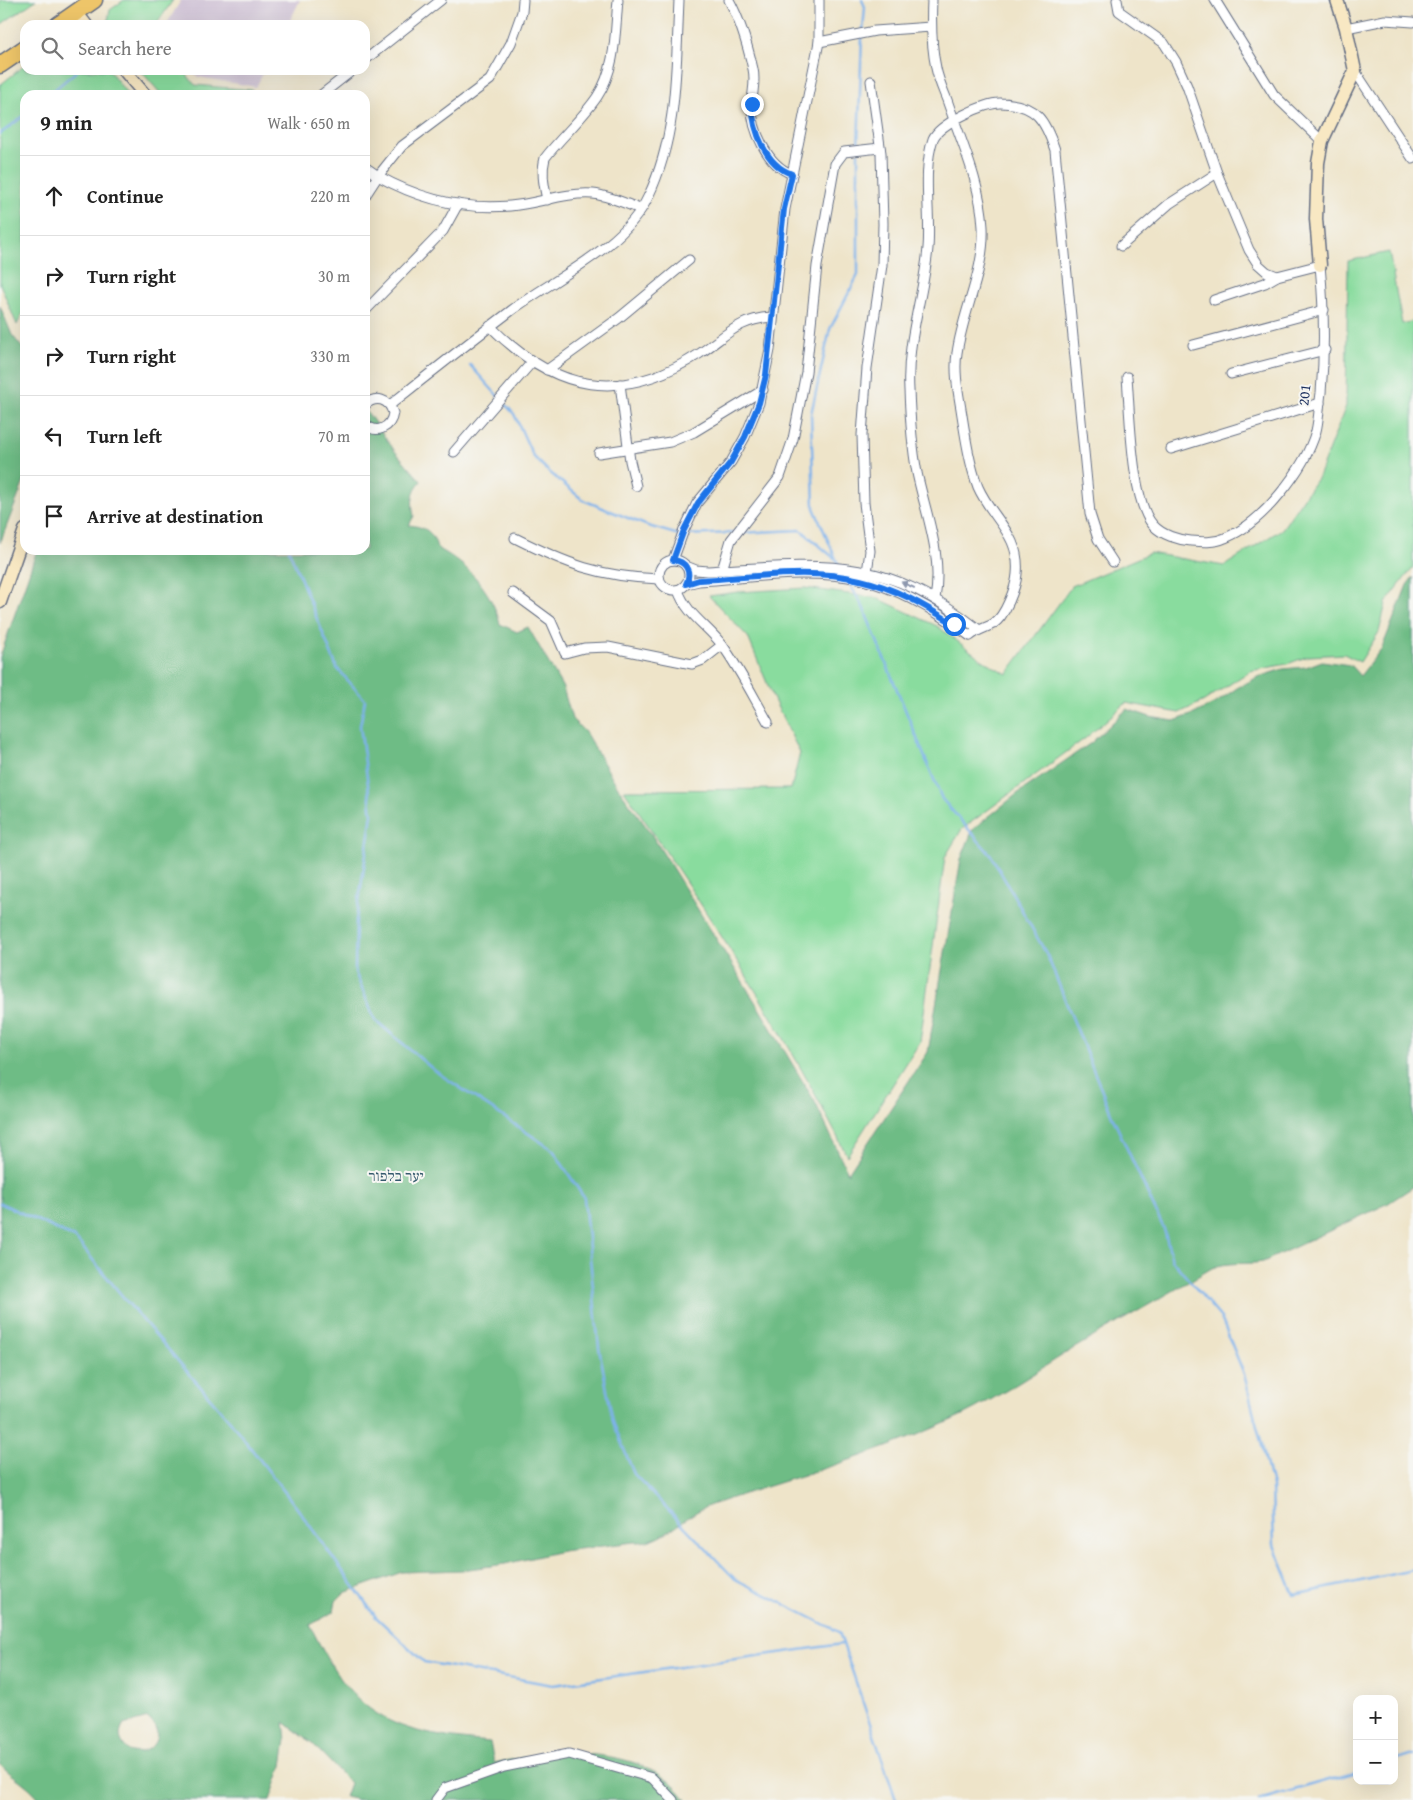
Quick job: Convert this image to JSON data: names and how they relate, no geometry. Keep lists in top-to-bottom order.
{
  "streets": {
    "street": ["201"]
  },
  "parks": ["יער בלפור"],
  "page": {
    "search": "Search here",
    "heading": ["9 min", "Walk · 650 m"],
    "list": [
      ["Continue", "220 m"],
      ["Turn right", "30 m"],
      ["Turn right", "330 m"],
      ["Turn left", "70 m"],
      "Arrive at destination"
    ],
    "map_buttons": ["+", "−"]
  }
}
